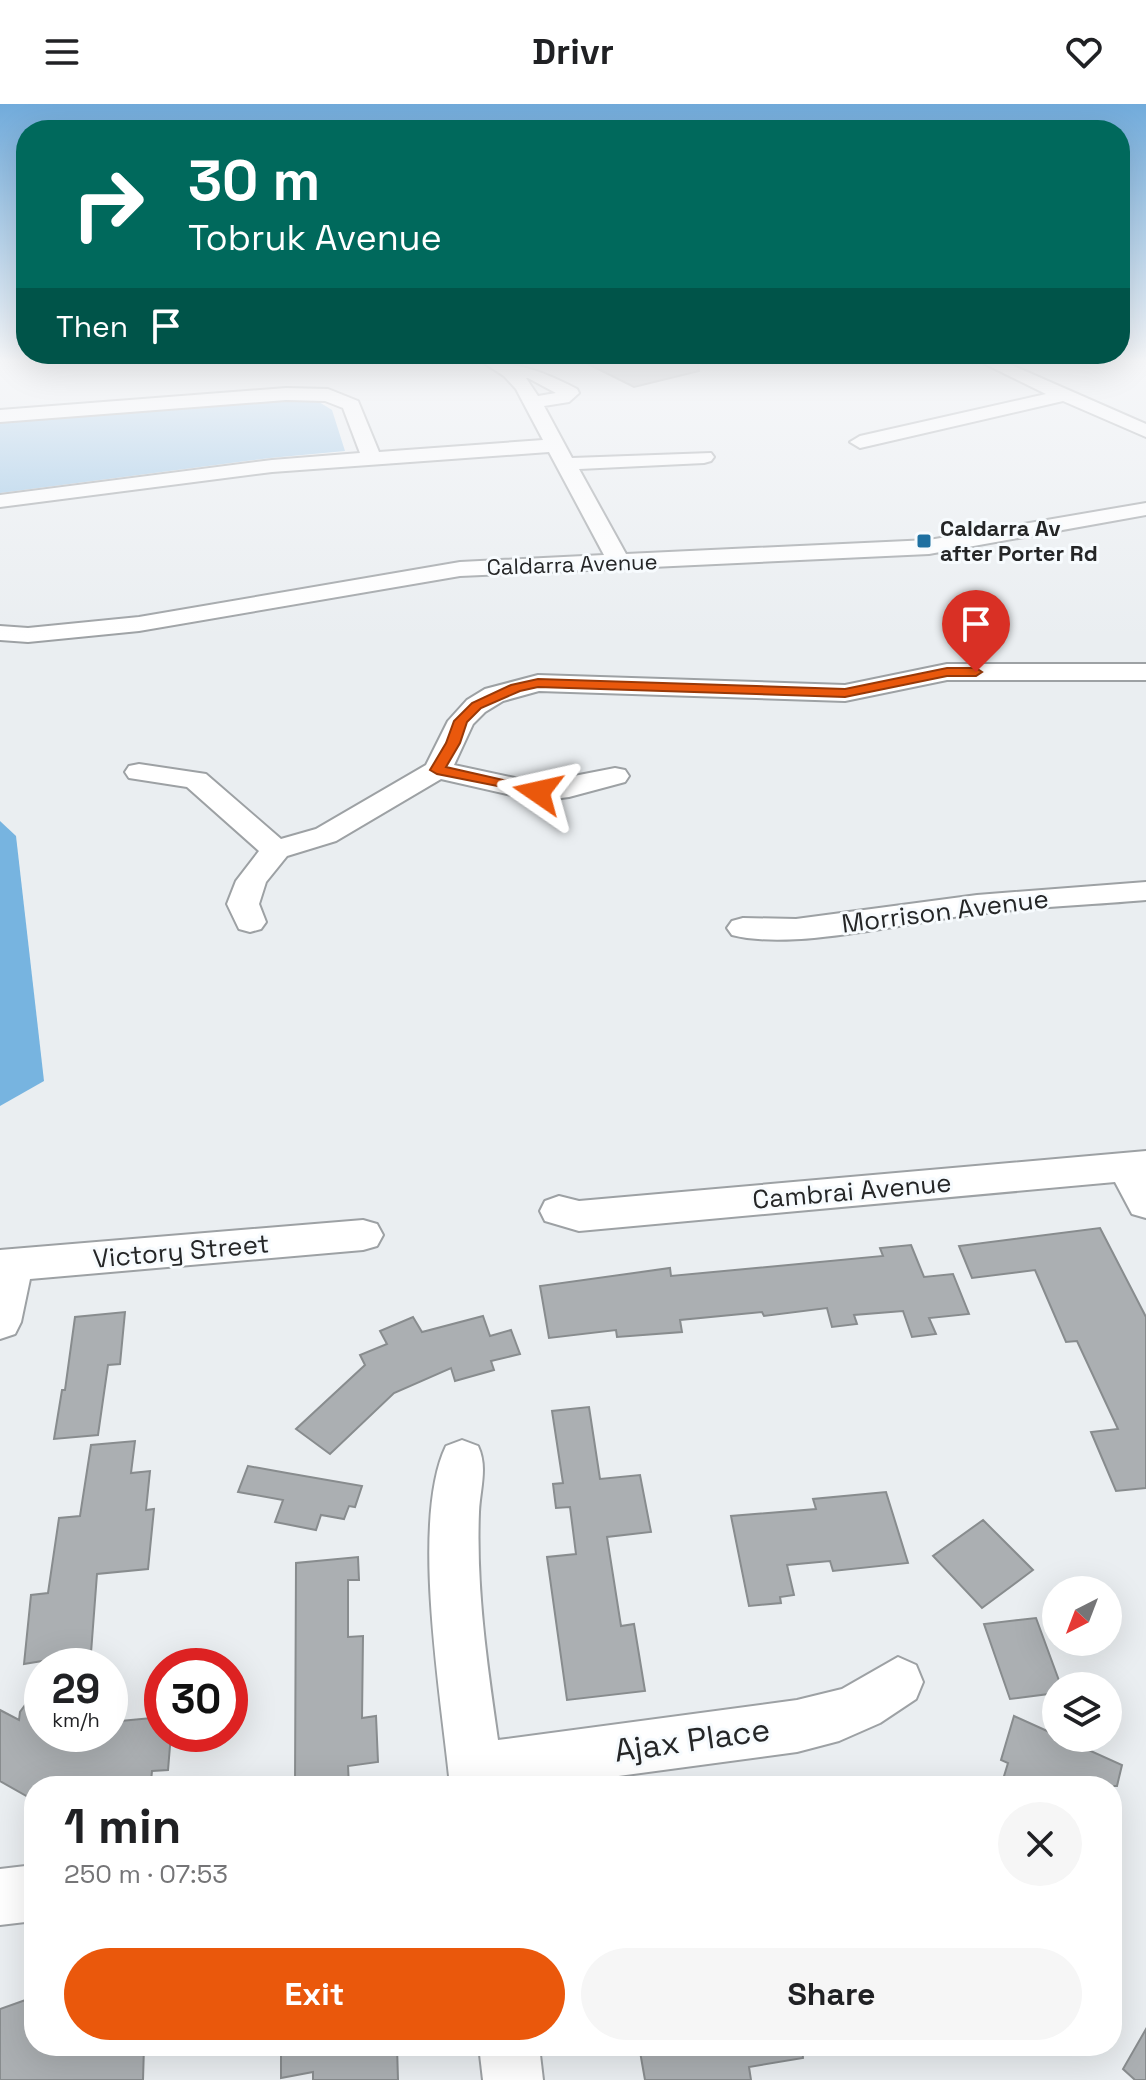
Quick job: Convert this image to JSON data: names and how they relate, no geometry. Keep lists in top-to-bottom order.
{
  "streets": {
    "street": [
      "Caldarra Avenue",
      "Morrison Avenue",
      "Cambrai Avenue",
      "Victory Street",
      "Ajax Place"
    ]
  },
  "places": {
    "transit": ["Caldarra Av after Porter Rd"]
  },
  "north": "bottom left",
  "page": {
    "header": "Drivr",
    "turn": ["30 m", "Tobruk Avenue"],
    "then": "Then",
    "speed": "29 km/h",
    "limit": "30",
    "heading": ["1 min", "250 m · 07:53"],
    "buttons": ["Exit", "Share"]
  }
}
